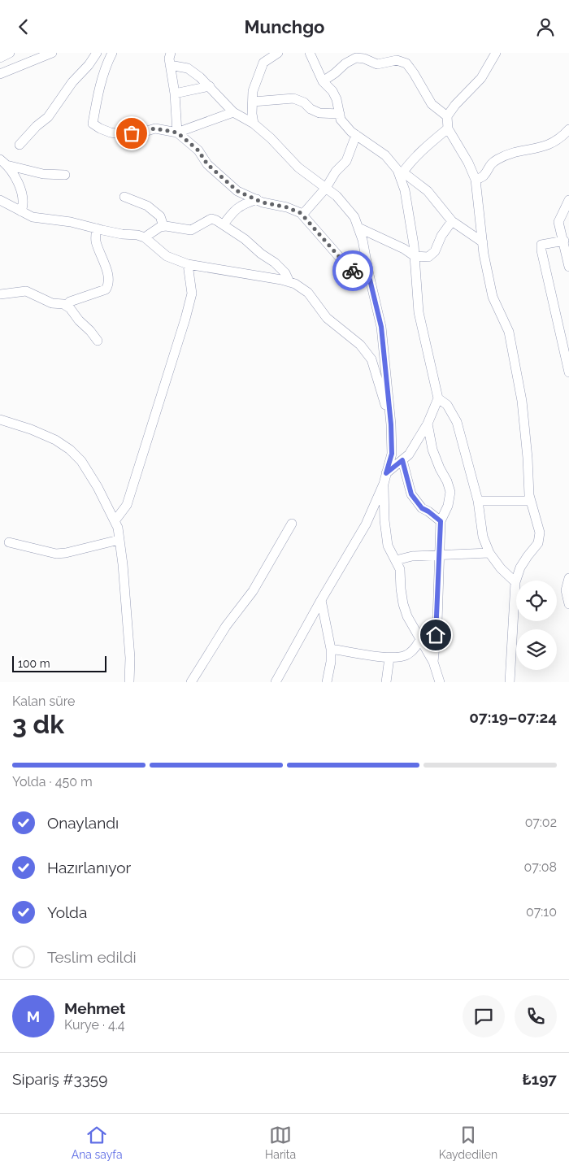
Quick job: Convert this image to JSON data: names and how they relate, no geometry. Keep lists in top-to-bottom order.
{
  "scale_bar": "100 m",
  "page": {
    "header": "Munchgo",
    "scale": "100 m",
    "heading": ["3 dk", "Kalan süre", "07:19–07:24"],
    "panel": [
      "Mehmet",
      "Kurye · 4.4",
      "Sipariş #3359",
      "₺197"
    ],
    "bar": "Yolda · 450 m",
    "list": [
      ["Onaylandı", "07:02"],
      ["Hazırlanıyor", "07:08"],
      ["Yolda", "07:10"],
      "Teslim edildi"
    ],
    "round": "M",
    "tabs": ["Ana sayfa", "Harita", "Kaydedilen"]
  }
}
